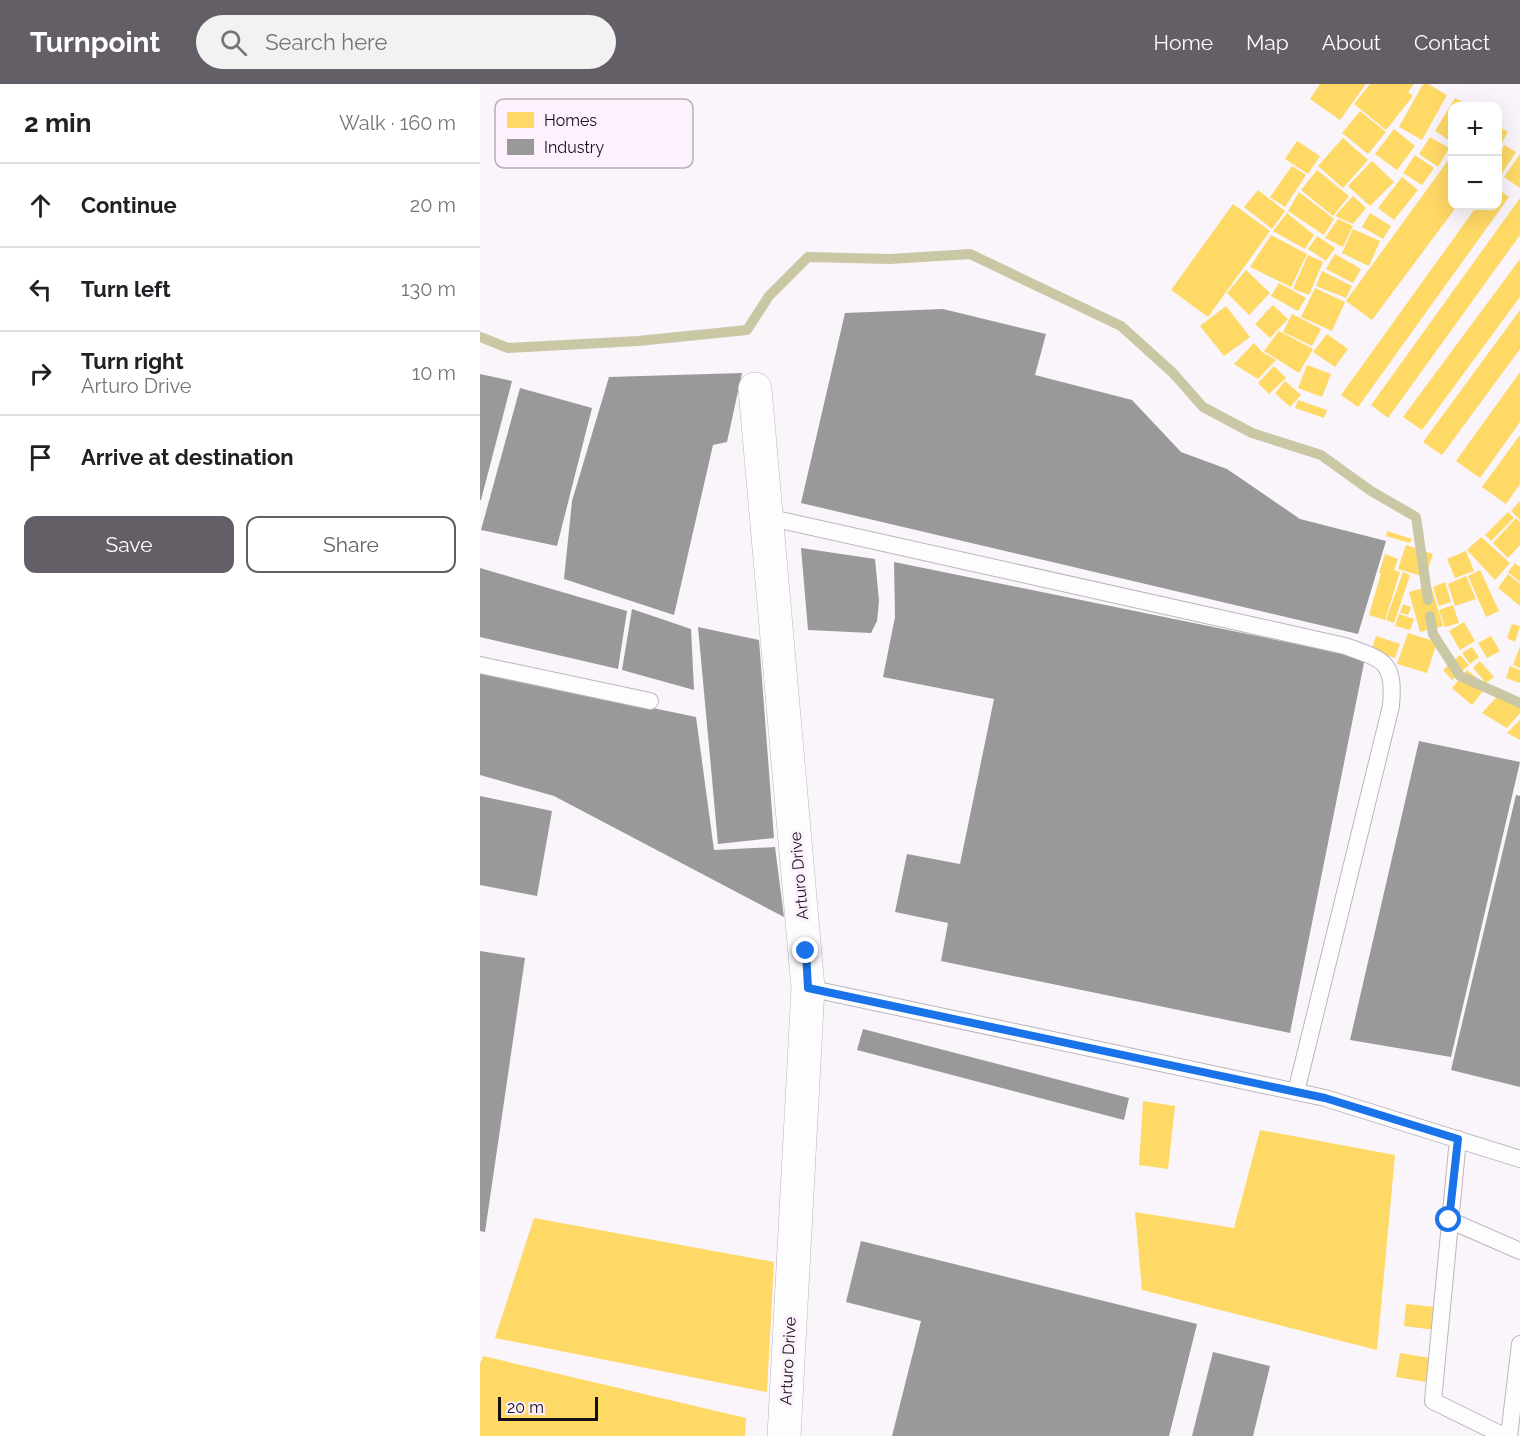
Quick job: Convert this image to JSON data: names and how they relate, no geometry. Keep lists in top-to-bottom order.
{
  "streets": {
    "street": ["Arturo Drive"]
  },
  "legend": ["Homes", "Industry"],
  "scale_bar": "20 m",
  "page": {
    "header": "Turnpoint",
    "search": "Search here",
    "nav": [
      "Home",
      "Map",
      "About",
      "Contact"
    ],
    "heading": ["2 min", "Walk · 160 m"],
    "map_buttons": ["+", "−"],
    "list": [
      ["Continue", "20 m"],
      ["Turn left", "130 m"],
      ["Turn right", "Arturo Drive", "10 m"],
      "Arrive at destination"
    ],
    "buttons": ["Save", "Share"],
    "scale": "20 m"
  }
}
